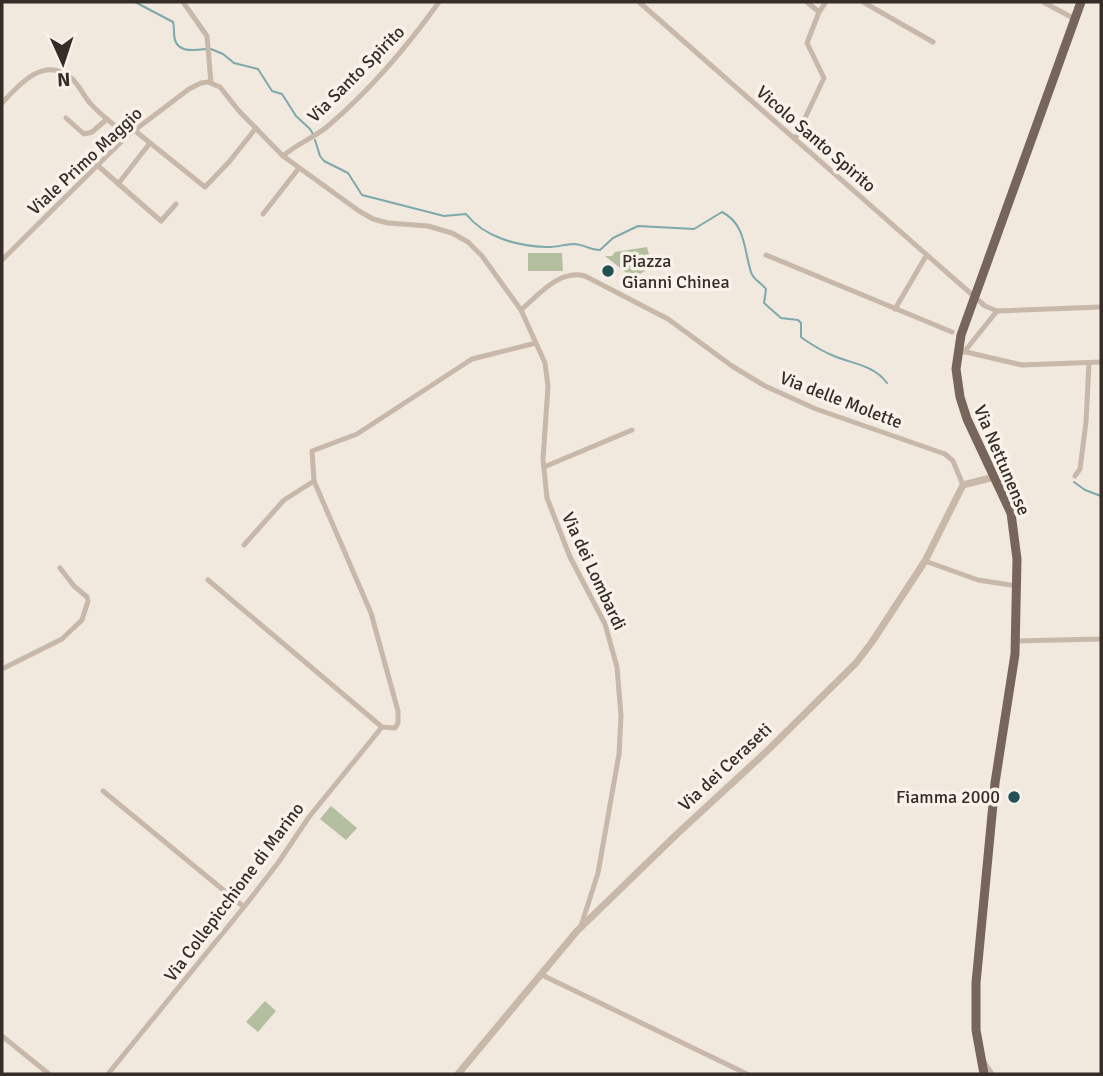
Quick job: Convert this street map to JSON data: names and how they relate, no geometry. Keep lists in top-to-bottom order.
{
  "streets": {
    "main road": ["Via Nettunense"],
    "street": [
      "Via Santo Spirito",
      "Vicolo Santo Spirito",
      "Viale Primo Maggio",
      "Via delle Molette",
      "Via dei Lombardi",
      "Via dei Ceraseti",
      "Via Collepicchione di Marino"
    ]
  },
  "crossings": [
    ["Vicolo Santo Spirito", "Via Nettunense"],
    ["Via delle Molette", "Via dei Lombardi"],
    ["Via delle Molette", "Via dei Ceraseti"],
    ["Via dei Lombardi", "Via dei Ceraseti"],
    ["Via dei Lombardi", "Via Collepicchione di Marino"]
  ],
  "places": ["Piazza Gianni Chinea", "Fiamma 2000"],
  "north": "bottom"
}
